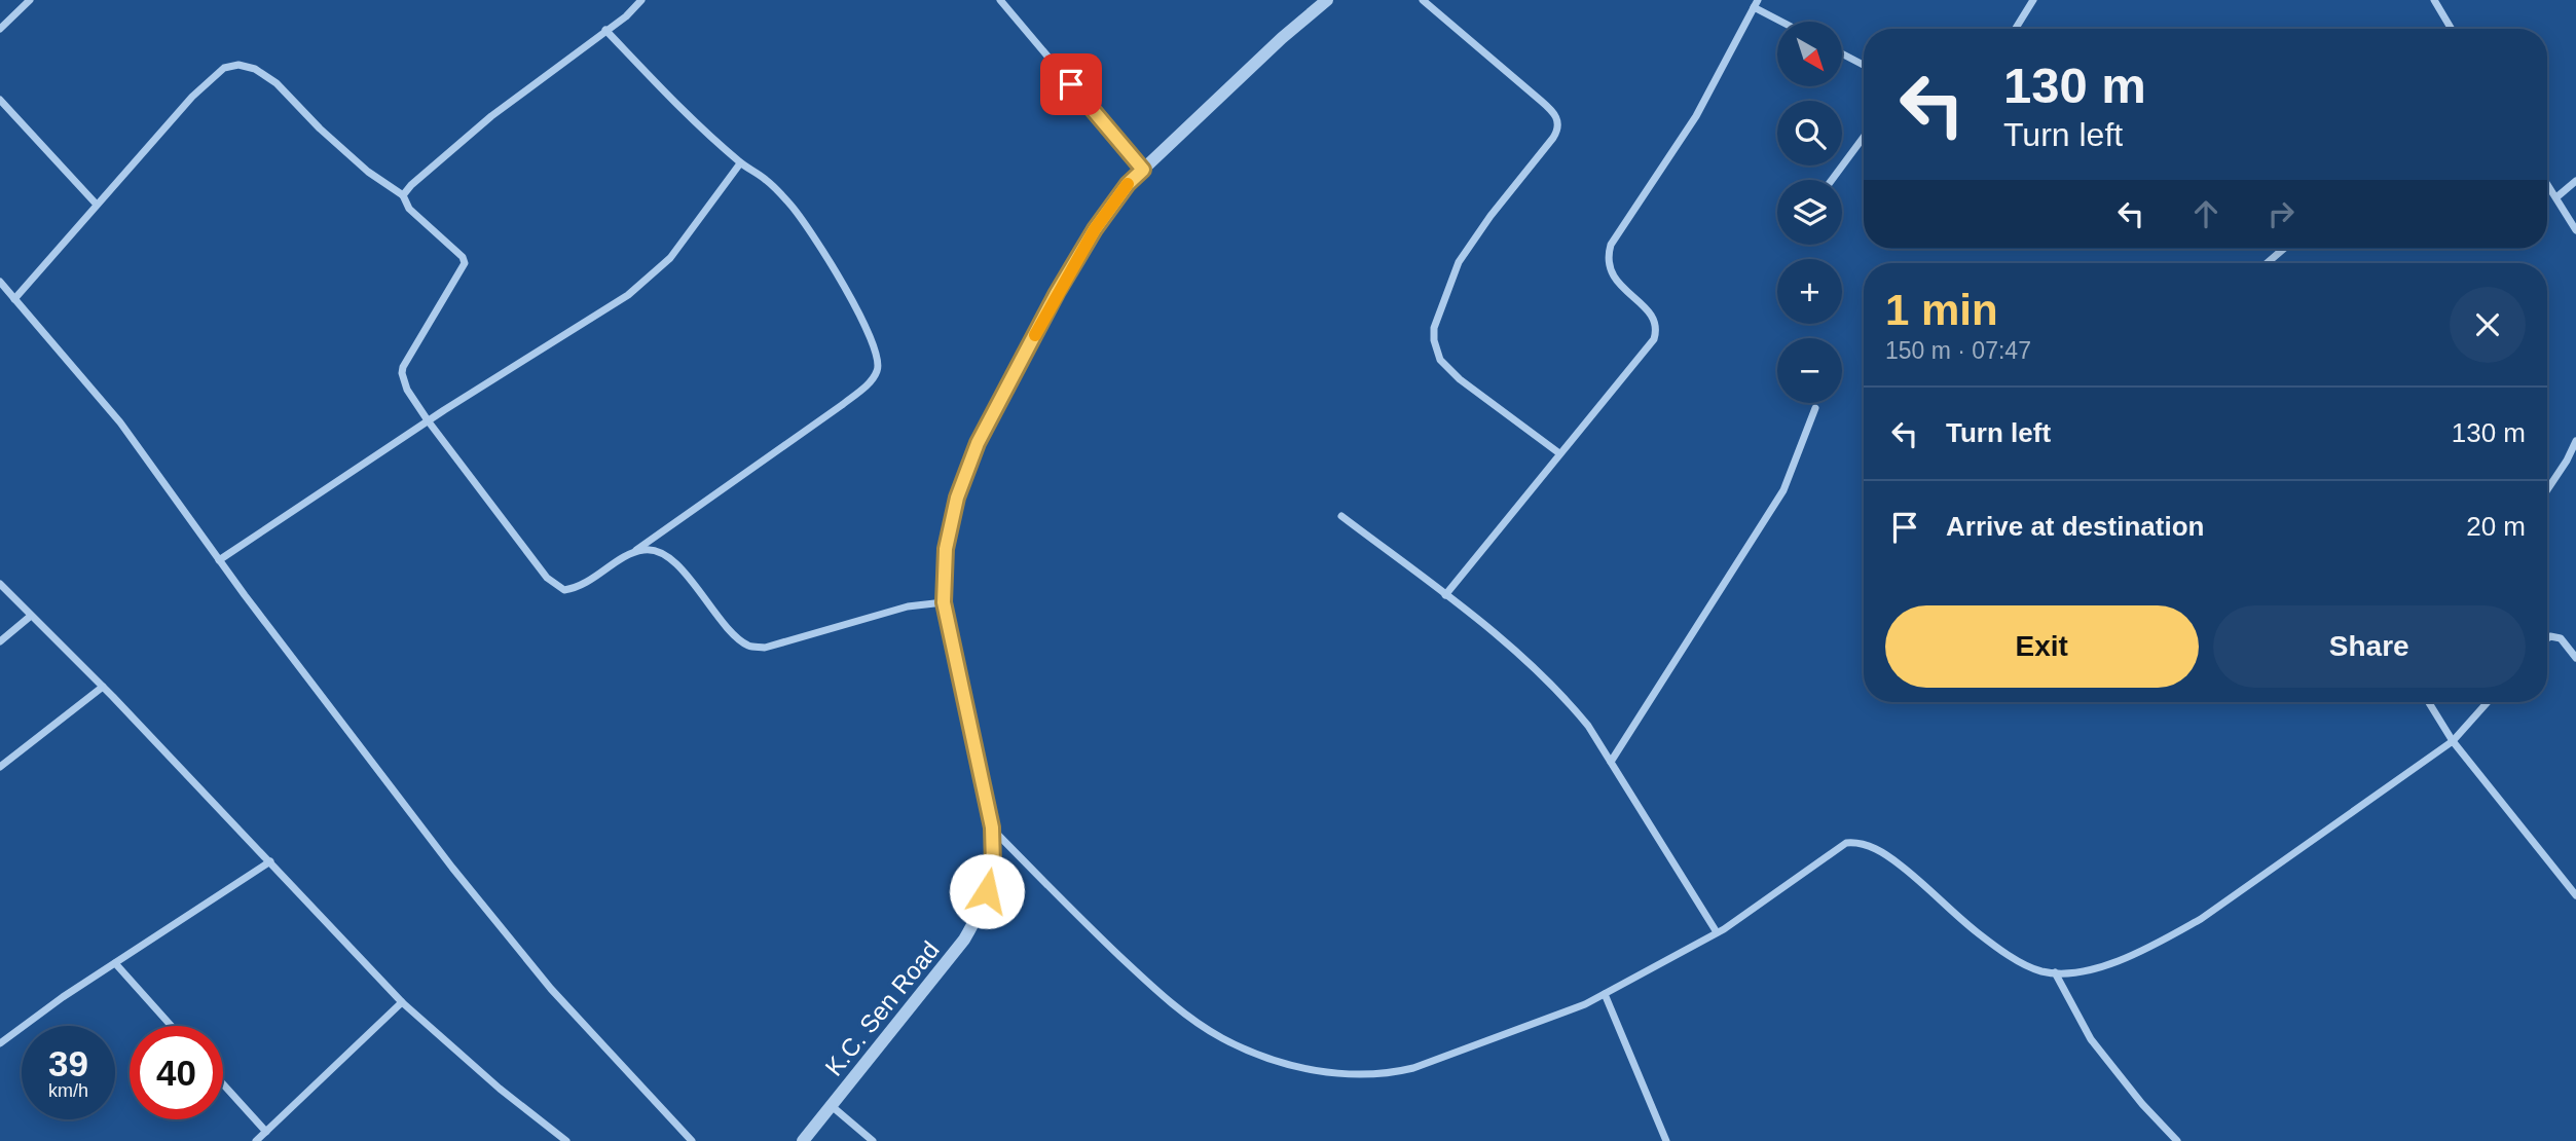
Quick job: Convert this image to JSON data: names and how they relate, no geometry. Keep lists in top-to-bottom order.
{
  "streets": {
    "street": ["K.C. Sen Road"]
  },
  "north": "bottom right",
  "page": {
    "map_buttons": ["+", "−"],
    "turn": ["130 m", "Turn left"],
    "heading": ["1 min", "150 m · 07:47"],
    "list": [
      {
        "name": "Turn left",
        "value": "130 m"
      },
      {
        "name": "Arrive at destination",
        "value": "20 m"
      }
    ],
    "buttons": ["Exit", "Share"],
    "speed": "39 km/h",
    "limit": "40"
  }
}
